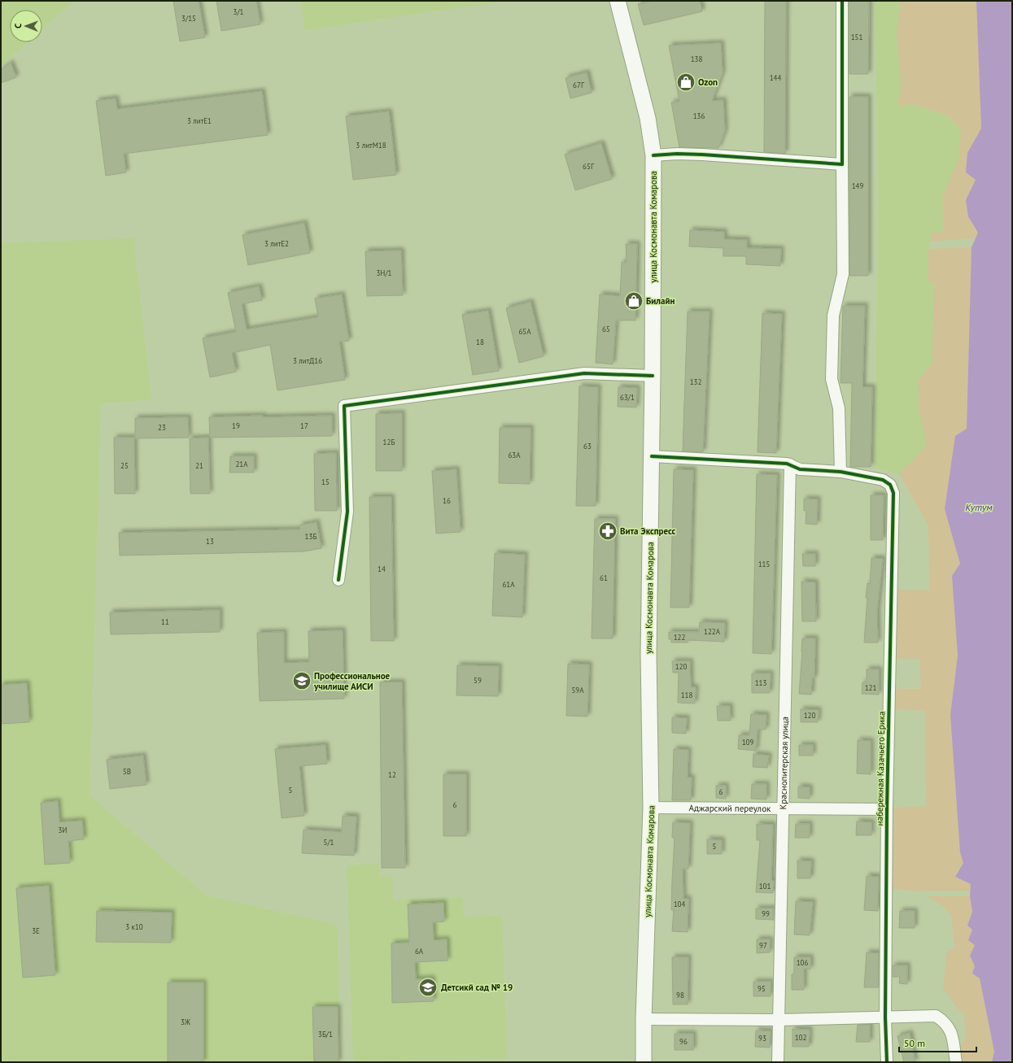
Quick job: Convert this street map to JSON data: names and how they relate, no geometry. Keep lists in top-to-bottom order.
{
  "streets": {
    "main road": ["улица Космонавта Комарова"],
    "street": ["Краснопитерская улица", "набережная Казачьего Ерика", "Аджарский переулок"]
  },
  "crossings": [
    ["улица Космонавта Комарова", "Аджарский переулок"],
    ["Краснопитерская улица", "Аджарский переулок"],
    ["набережная Казачьего Ерика", "Аджарский переулок"]
  ],
  "water": ["Кутум"],
  "places": {
    "shop": ["Ozon", "Билайн"],
    "pharmacy": ["Вита Экспресс"],
    "school or university": ["Профессиональное училище АИСИ", "Детсикй сад № 19"]
  },
  "house_numbers": [
    "3/1",
    "3/15",
    "151",
    "138",
    "144",
    "67Г",
    "136",
    "3 литЕ1",
    "3 литМ18",
    "65Г",
    "149",
    "3 литЕ2",
    "3Н/1",
    "65",
    "65А",
    "18",
    "3 литД16",
    "132",
    "63/1",
    "19",
    "17",
    "23",
    "12Б",
    "63",
    "63А",
    "21А",
    "25",
    "21",
    "15",
    "16",
    "13Б",
    "13",
    "115",
    "14",
    "61",
    "61А",
    "11",
    "122А",
    "122",
    "120",
    "59",
    "113",
    "121",
    "59А",
    "118",
    "120",
    "109",
    "5В",
    "12",
    "5",
    "6",
    "6",
    "3И",
    "5/1",
    "5",
    "101",
    "104",
    "99",
    "3 к10",
    "3Е",
    "97",
    "6А",
    "106",
    "95",
    "98",
    "3Ж",
    "3Б/1",
    "102",
    "93",
    "96"
  ],
  "scale_bar": "50 m",
  "north": "left"
}
